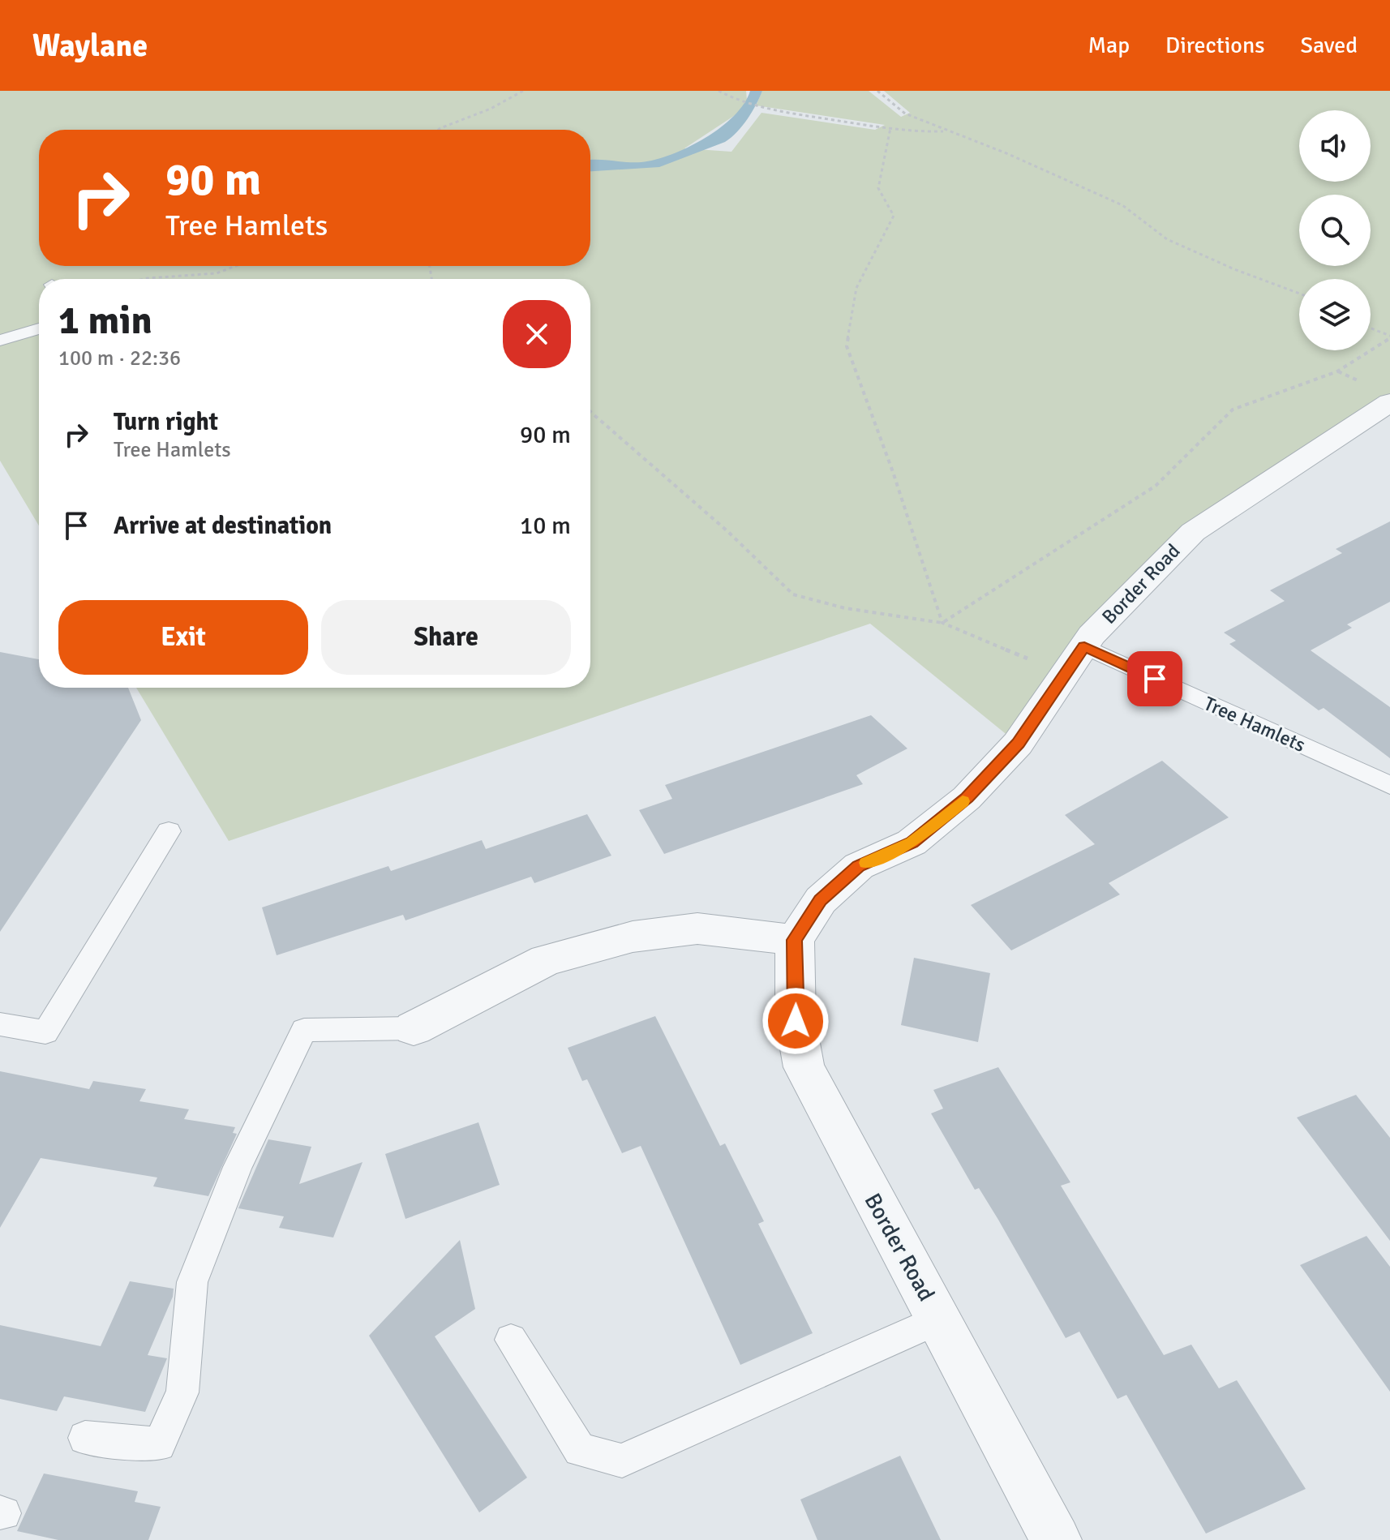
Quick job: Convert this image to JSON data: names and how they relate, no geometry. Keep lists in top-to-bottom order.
{
  "streets": {
    "street": ["Border Road"],
    "lane": ["Tree Hamlets"]
  },
  "crossings": [
    ["Border Road", "Tree Hamlets"]
  ],
  "page": {
    "header": "Waylane",
    "nav": ["Map", "Directions", "Saved"],
    "turn": ["90 m", "Tree Hamlets"],
    "heading": ["1 min", "100 m · 22:36"],
    "list": [
      {
        "name": "Turn right",
        "note": "Tree Hamlets",
        "value": "90 m"
      },
      {
        "name": "Arrive at destination",
        "value": "10 m"
      }
    ],
    "buttons": ["Exit", "Share"]
  }
}
